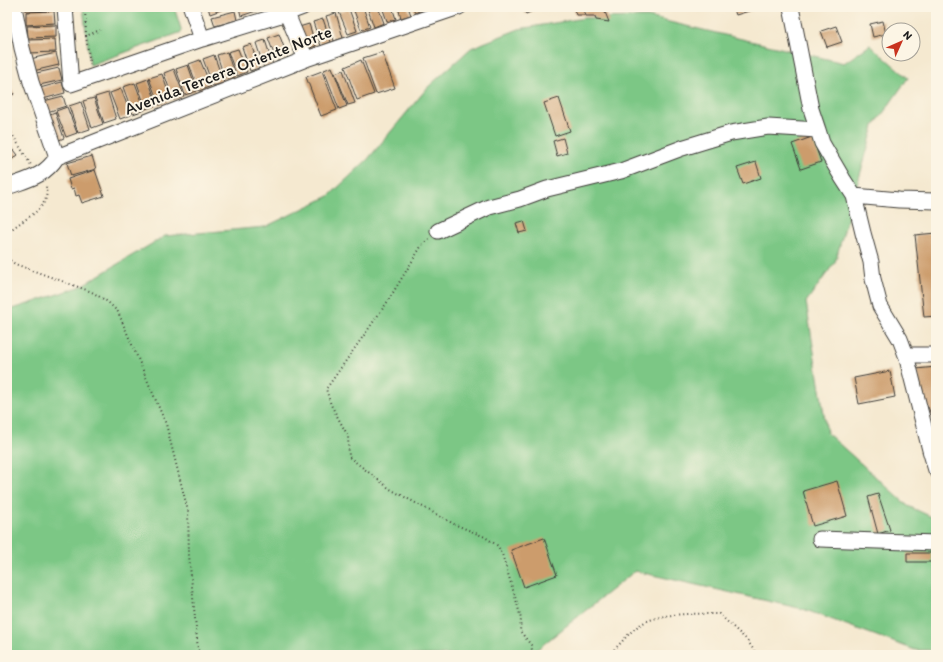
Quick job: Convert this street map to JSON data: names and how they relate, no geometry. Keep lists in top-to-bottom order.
{
  "streets": {
    "street": ["Avenida Tercera Oriente Norte"]
  },
  "north": "top right"
}
